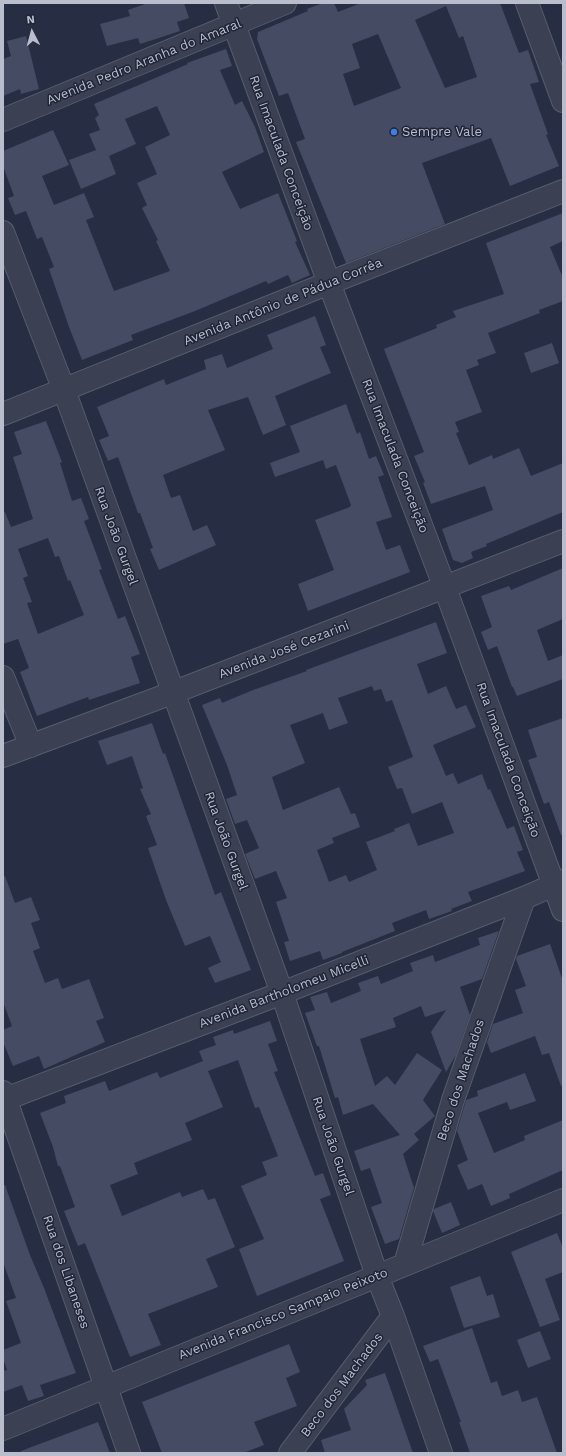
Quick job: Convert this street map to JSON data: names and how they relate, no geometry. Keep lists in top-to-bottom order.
{
  "streets": {
    "street": [
      "Avenida Pedro Aranha do Amaral",
      "Rua Imaculada Conceição",
      "Avenida Antônio de Pádua Corrêa",
      "Rua João Gurgel",
      "Avenida José Cezarini",
      "Avenida Bartholomeu Micelli",
      "Beco dos Machados",
      "Rua dos Libaneses",
      "Avenida Francisco Sampaio Peixoto"
    ]
  },
  "crossings": [
    ["Avenida Pedro Aranha do Amaral", "Rua Imaculada Conceição"],
    ["Rua Imaculada Conceição", "Avenida Antônio de Pádua Corrêa"],
    ["Rua Imaculada Conceição", "Avenida José Cezarini"],
    ["Rua Imaculada Conceição", "Avenida Bartholomeu Micelli"],
    ["Avenida Antônio de Pádua Corrêa", "Rua João Gurgel"],
    ["Rua João Gurgel", "Avenida José Cezarini"],
    ["Rua João Gurgel", "Avenida Bartholomeu Micelli"],
    ["Rua João Gurgel", "Beco dos Machados"],
    ["Rua João Gurgel", "Avenida Francisco Sampaio Peixoto"],
    ["Avenida Bartholomeu Micelli", "Beco dos Machados"],
    ["Avenida Bartholomeu Micelli", "Rua dos Libaneses"],
    ["Beco dos Machados", "Avenida Francisco Sampaio Peixoto"],
    ["Rua dos Libaneses", "Avenida Francisco Sampaio Peixoto"]
  ],
  "places": ["Sempre Vale"],
  "north": "top"
}
